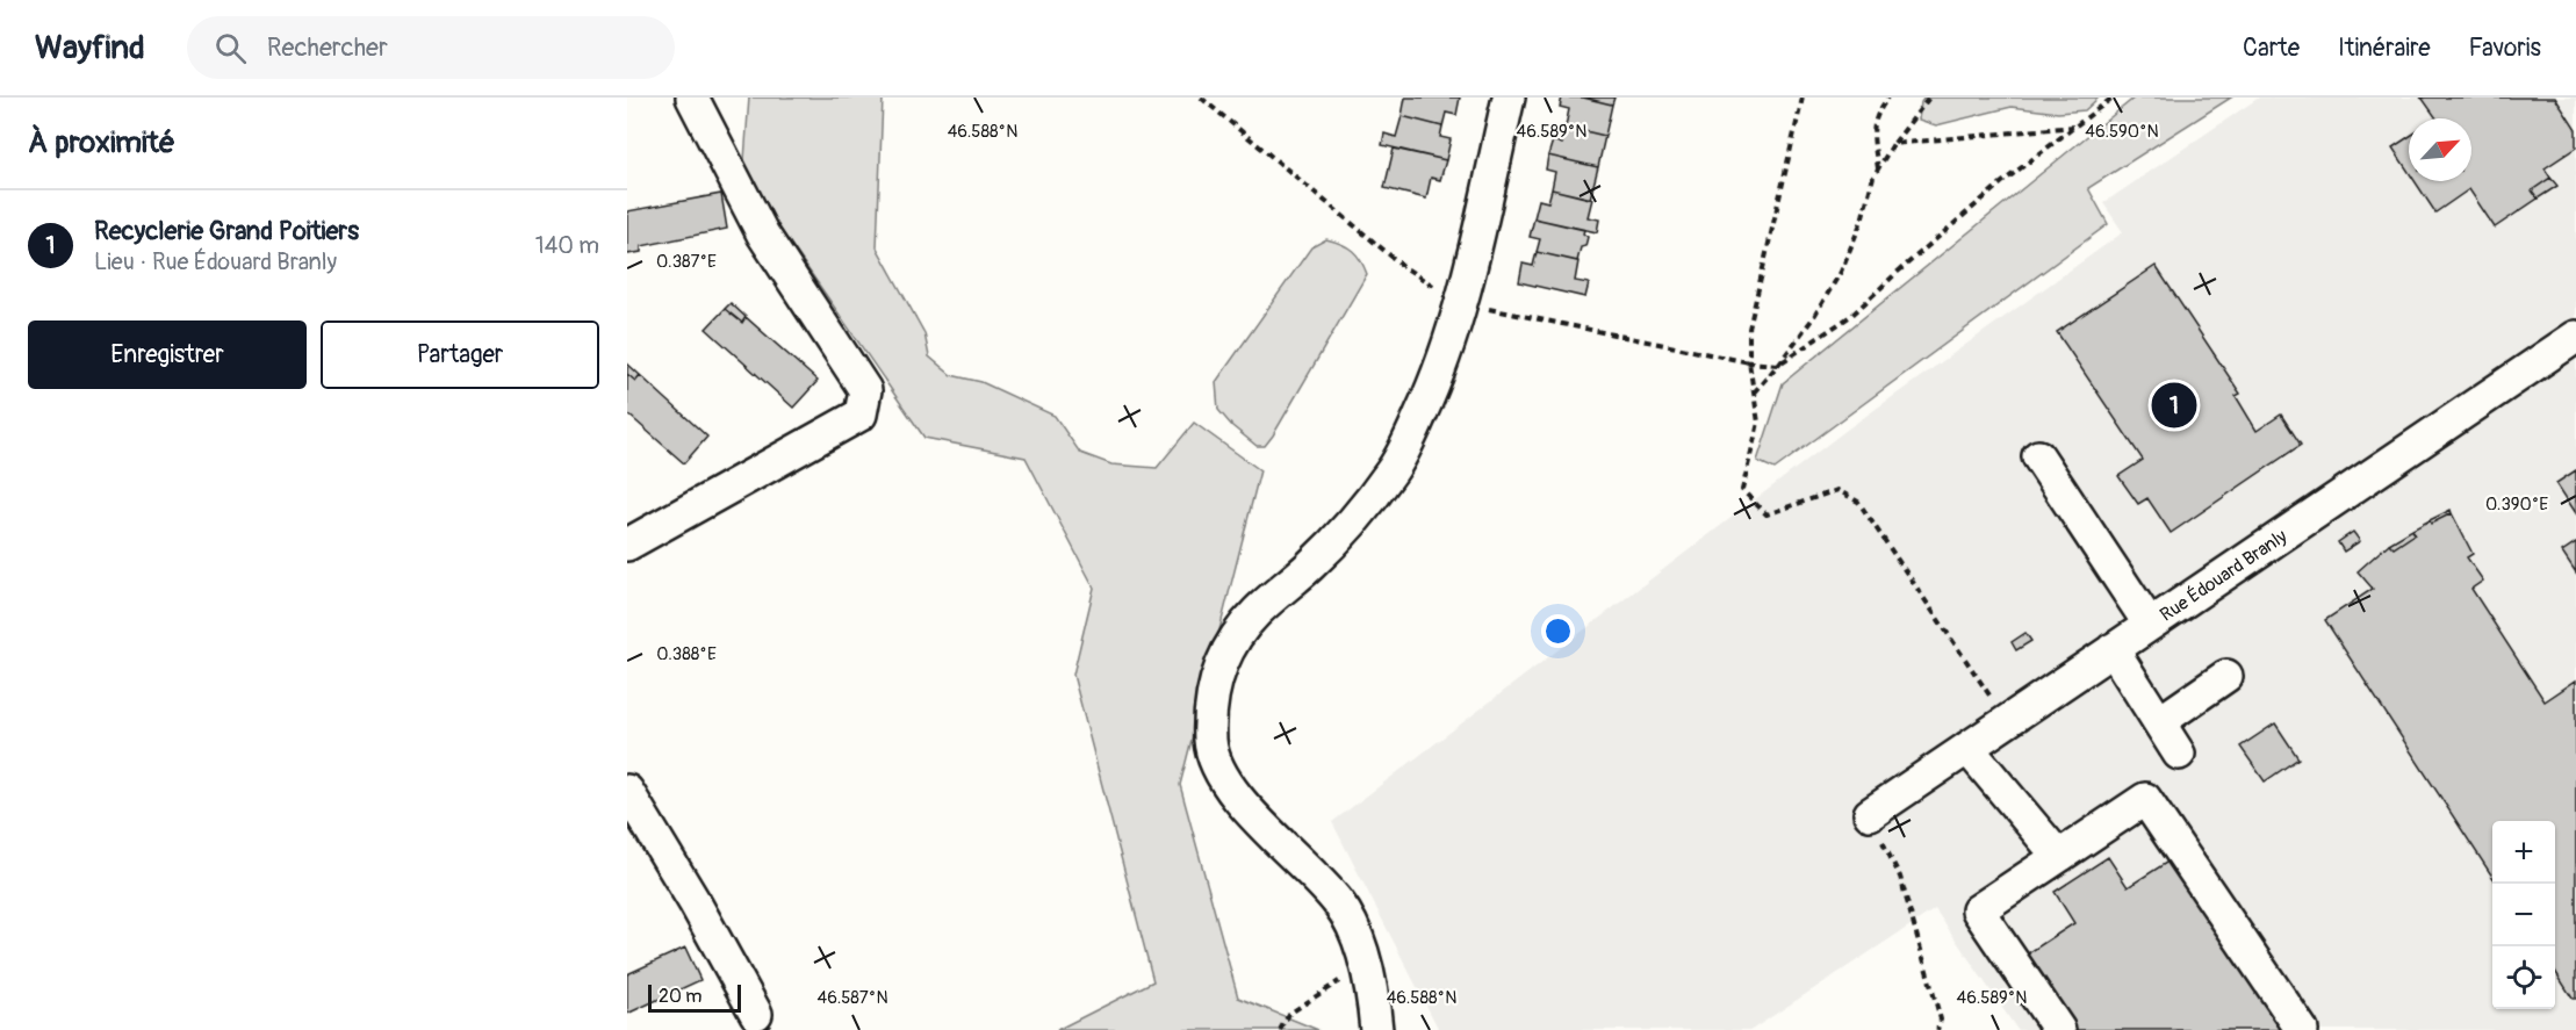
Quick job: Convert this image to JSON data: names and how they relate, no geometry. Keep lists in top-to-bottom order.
{
  "streets": {
    "street": ["Rue Édouard Branly"]
  },
  "scale_bar": "20 m",
  "north": "top right",
  "page": {
    "header": "Wayfind",
    "search": "Rechercher",
    "nav": ["Carte", "Itinéraire", "Favoris"],
    "heading": "À proximité",
    "list": [
      {
        "mark": "1",
        "name": "Recyclerie Grand Poitiers",
        "note": "Lieu · Rue Édouard Branly",
        "value": "140 m"
      }
    ],
    "buttons": ["Enregistrer", "Partager"],
    "pins": "1",
    "map_buttons": ["+", "−"],
    "scale": "20 m"
  },
  "coordinates": [
    "46.588°N",
    "46.589°N",
    "46.590°N",
    "0.387°E",
    "0.390°E",
    "0.388°E",
    "46.587°N"
  ]
}
